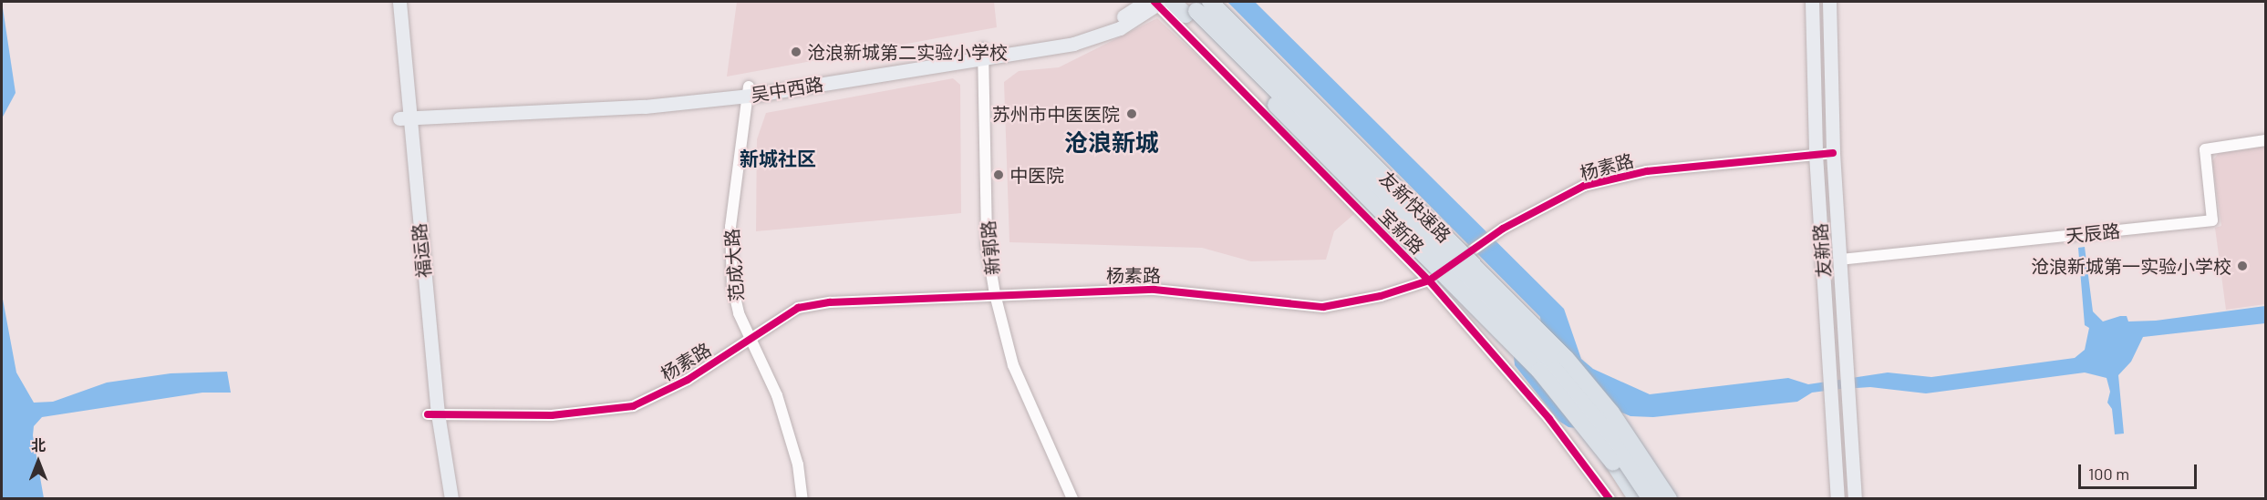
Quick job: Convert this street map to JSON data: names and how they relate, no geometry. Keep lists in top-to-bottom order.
{
  "streets": {
    "highway": ["友新快速路"],
    "main road": ["吴中西路", "福运路", "友新路"],
    "street": [
      "杨素路",
      "宝新路",
      "天辰路",
      "新郭路",
      "范成大路"
    ]
  },
  "crossings": [
    ["吴中西路", "宝新路"],
    ["吴中西路", "新郭路"],
    ["吴中西路", "福运路"],
    ["吴中西路", "范成大路"],
    ["杨素路", "宝新路"],
    ["杨素路", "新郭路"],
    ["杨素路", "福运路"],
    ["杨素路", "友新路"],
    ["杨素路", "范成大路"],
    ["天辰路", "友新路"]
  ],
  "districts": ["沧浪新城", "新城社区"],
  "places": [
    "沧浪新城第二实验小学校",
    "苏州市中医医院",
    "中医院",
    "沧浪新城第一实验小学校"
  ],
  "scale_bar": "100 m",
  "north": "top"
}
